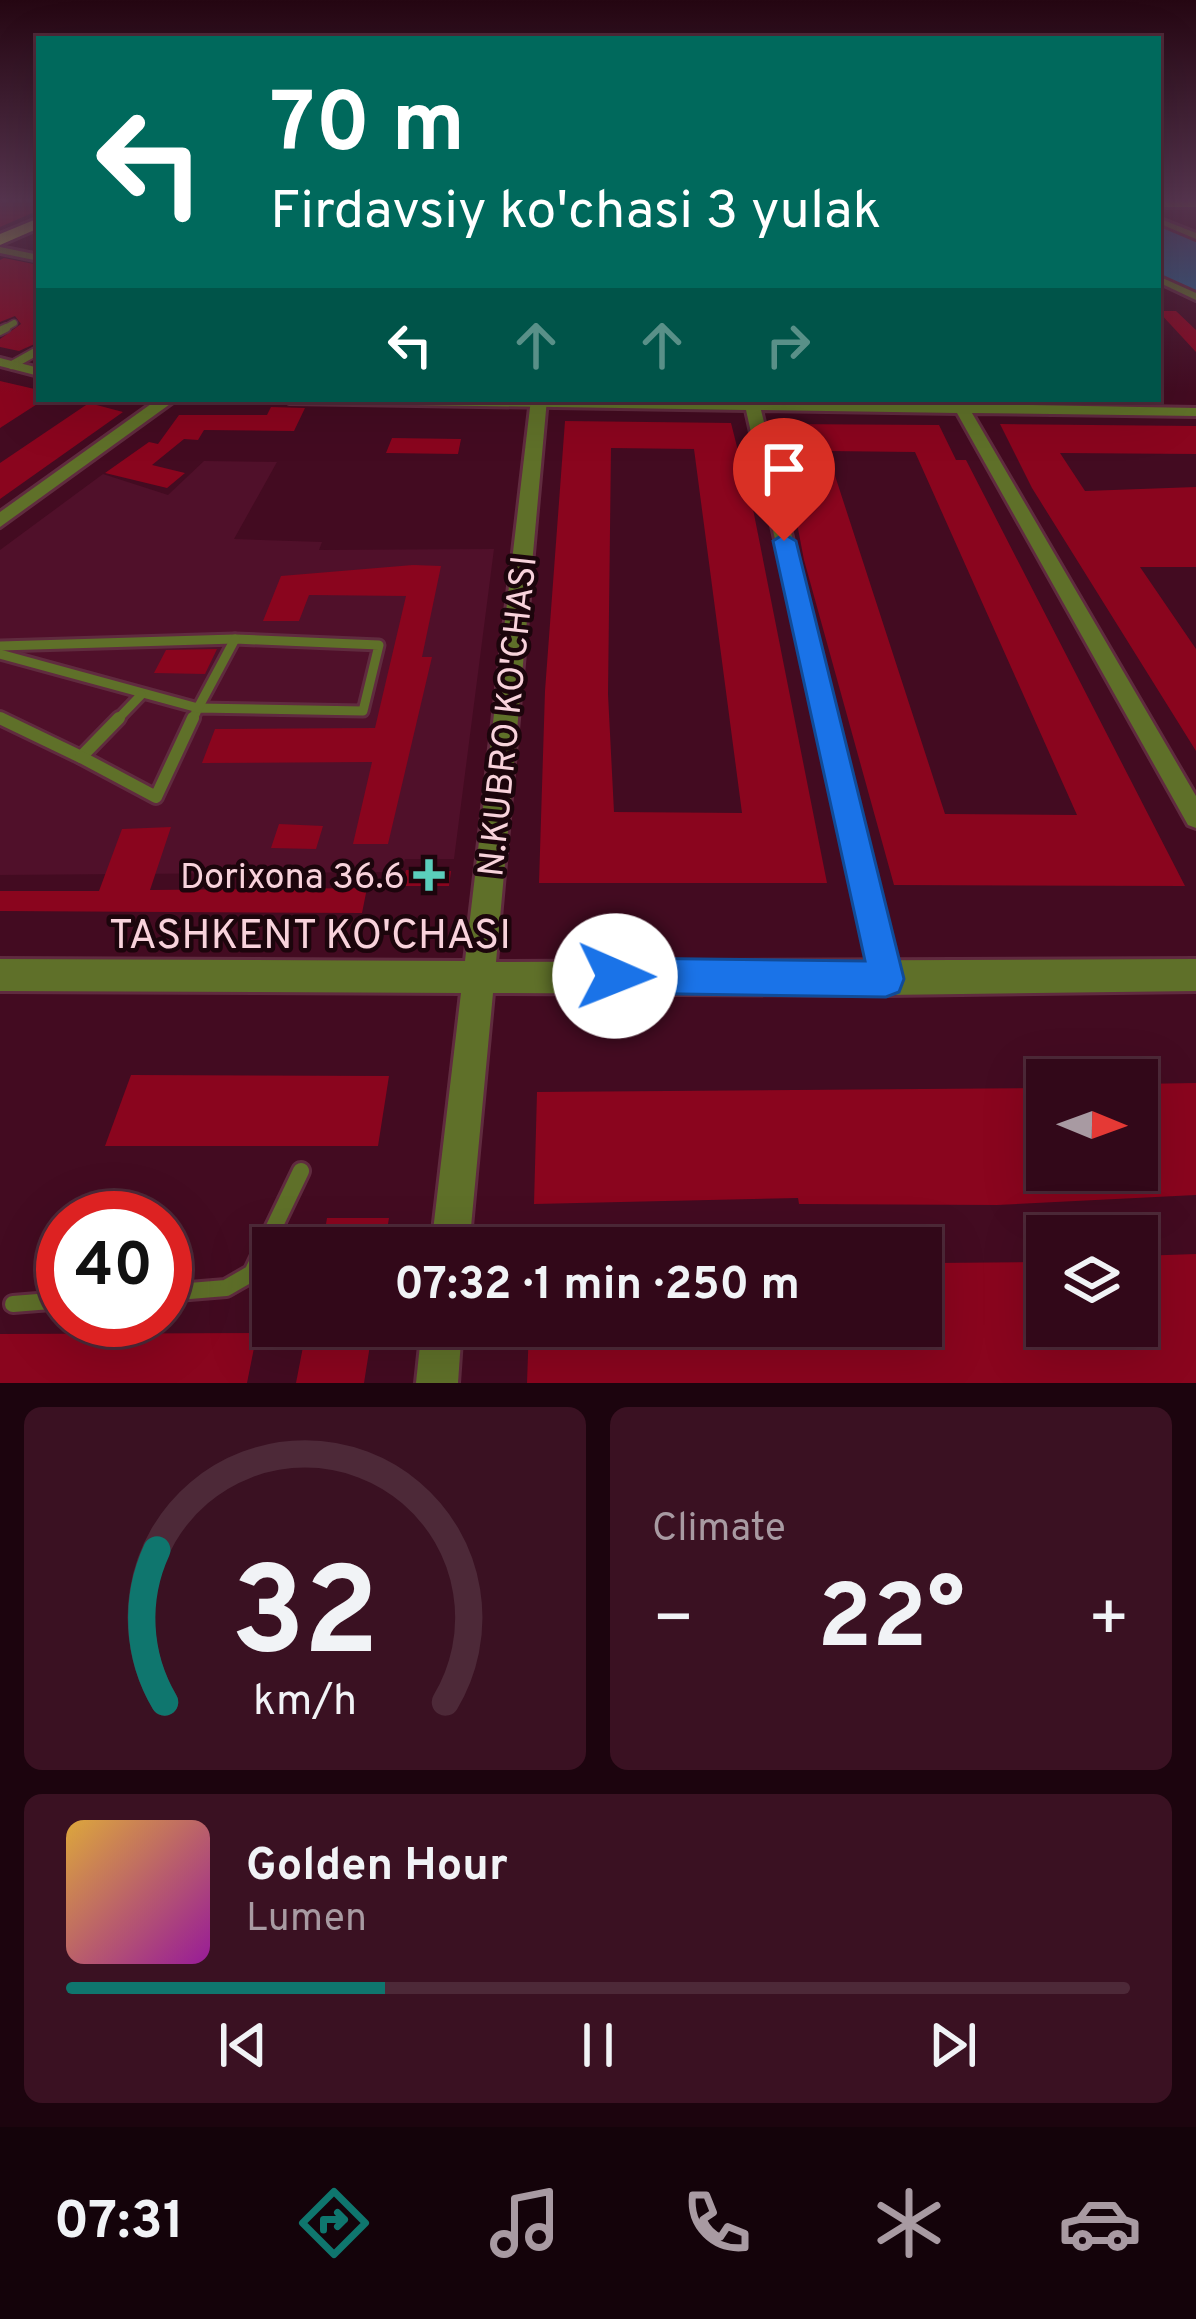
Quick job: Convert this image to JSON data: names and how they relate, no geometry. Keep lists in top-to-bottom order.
{
  "streets": {
    "street": ["N.KUBRO KO'CHASI", "TASHKENT KO'CHASI"]
  },
  "crossings": [
    ["N.KUBRO KO'CHASI", "TASHKENT KO'CHASI"]
  ],
  "places": {
    "health": ["Dorixona 36.6"]
  },
  "north": "right",
  "page": {
    "turn": ["70 m", "Firdavsiy ko'chasi 3 yulak"],
    "limit": "40",
    "trip": "07:32 · 1 min · 250 m",
    "tile": "Climate",
    "heat": ["−", "22°", "+"],
    "song": ["Golden Hour", "Lumen"],
    "tabs": "07:31",
    "gauge": ["32", "km/h"]
  }
}
